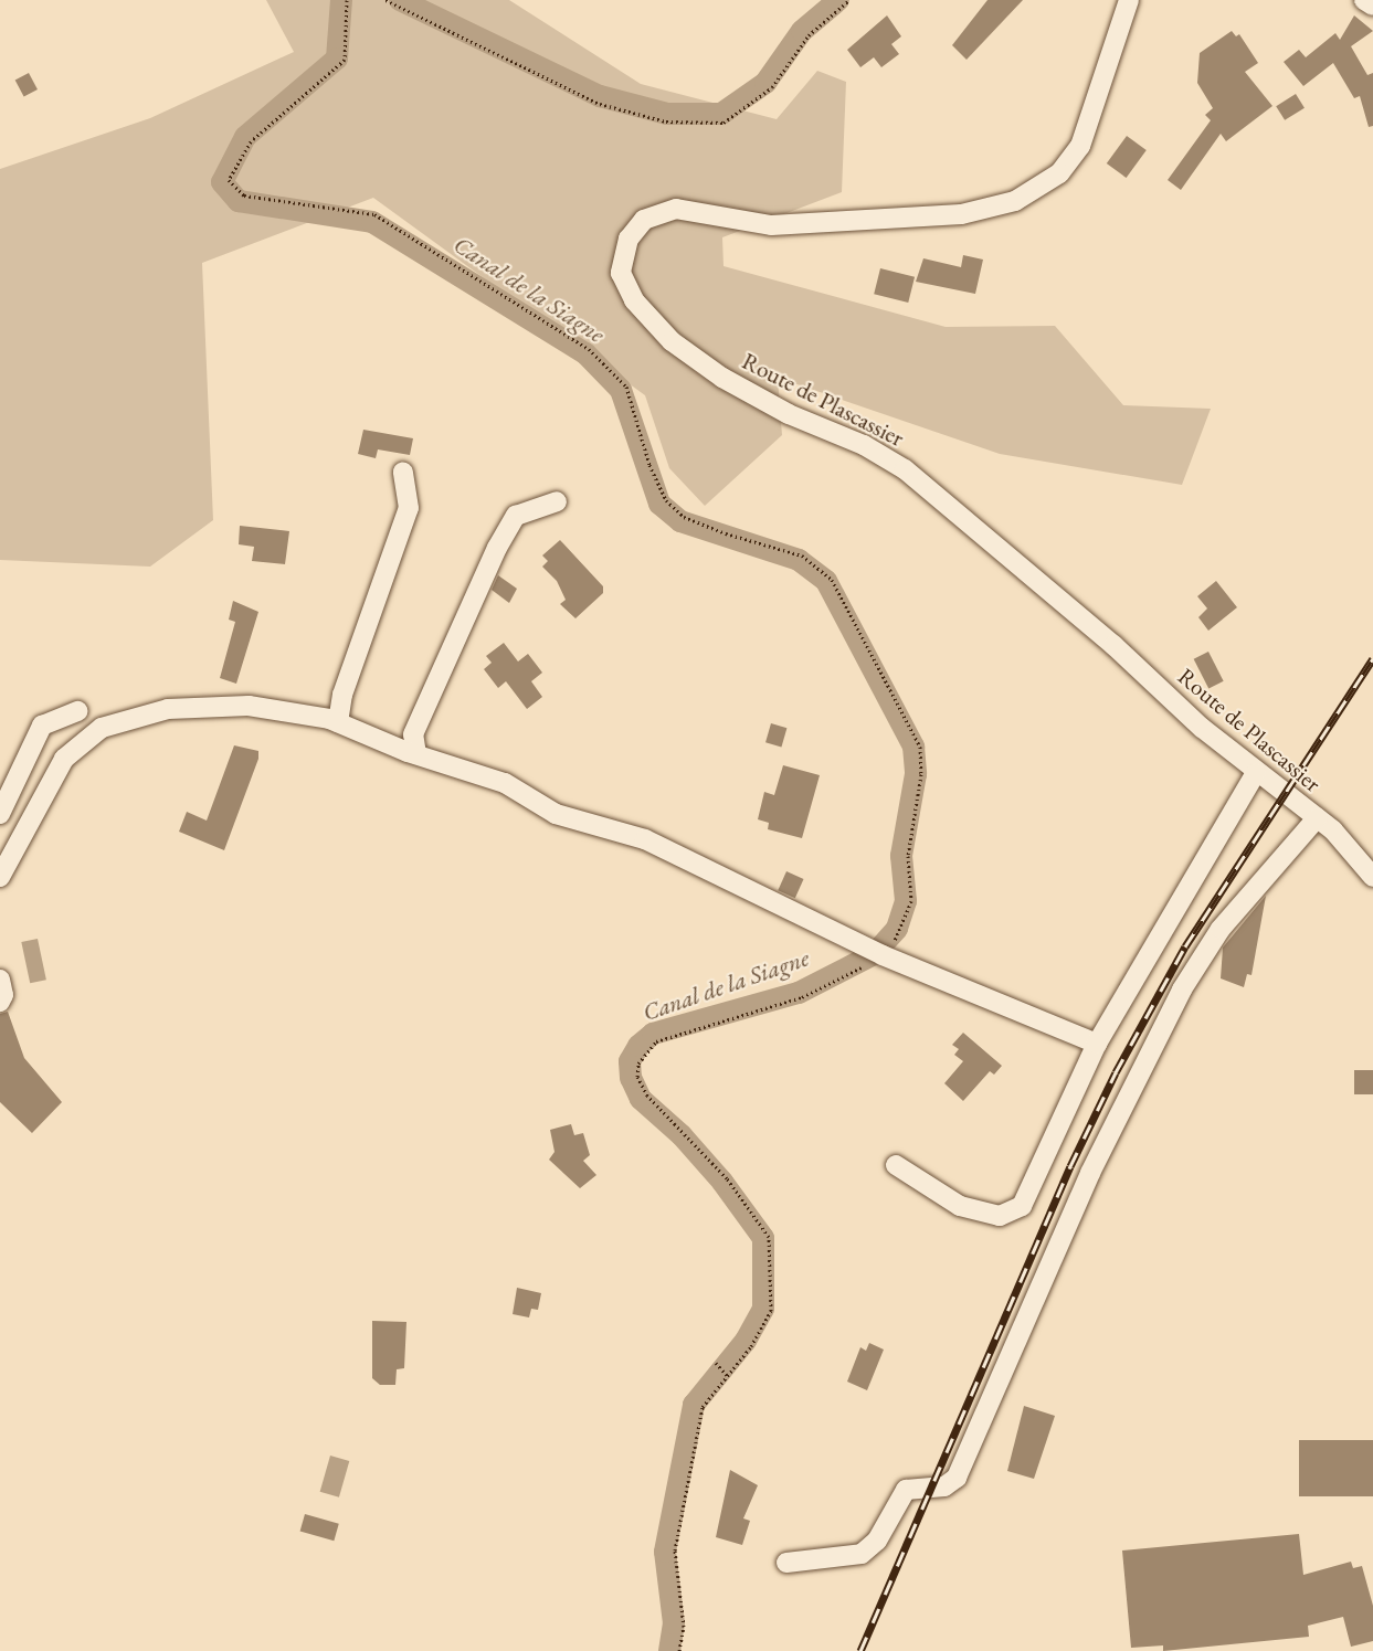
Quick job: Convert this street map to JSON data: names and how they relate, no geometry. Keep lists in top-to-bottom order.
{
  "streets": {
    "street": ["Route de Plascassier"]
  },
  "water": ["Canal de la Siagne"]
}
